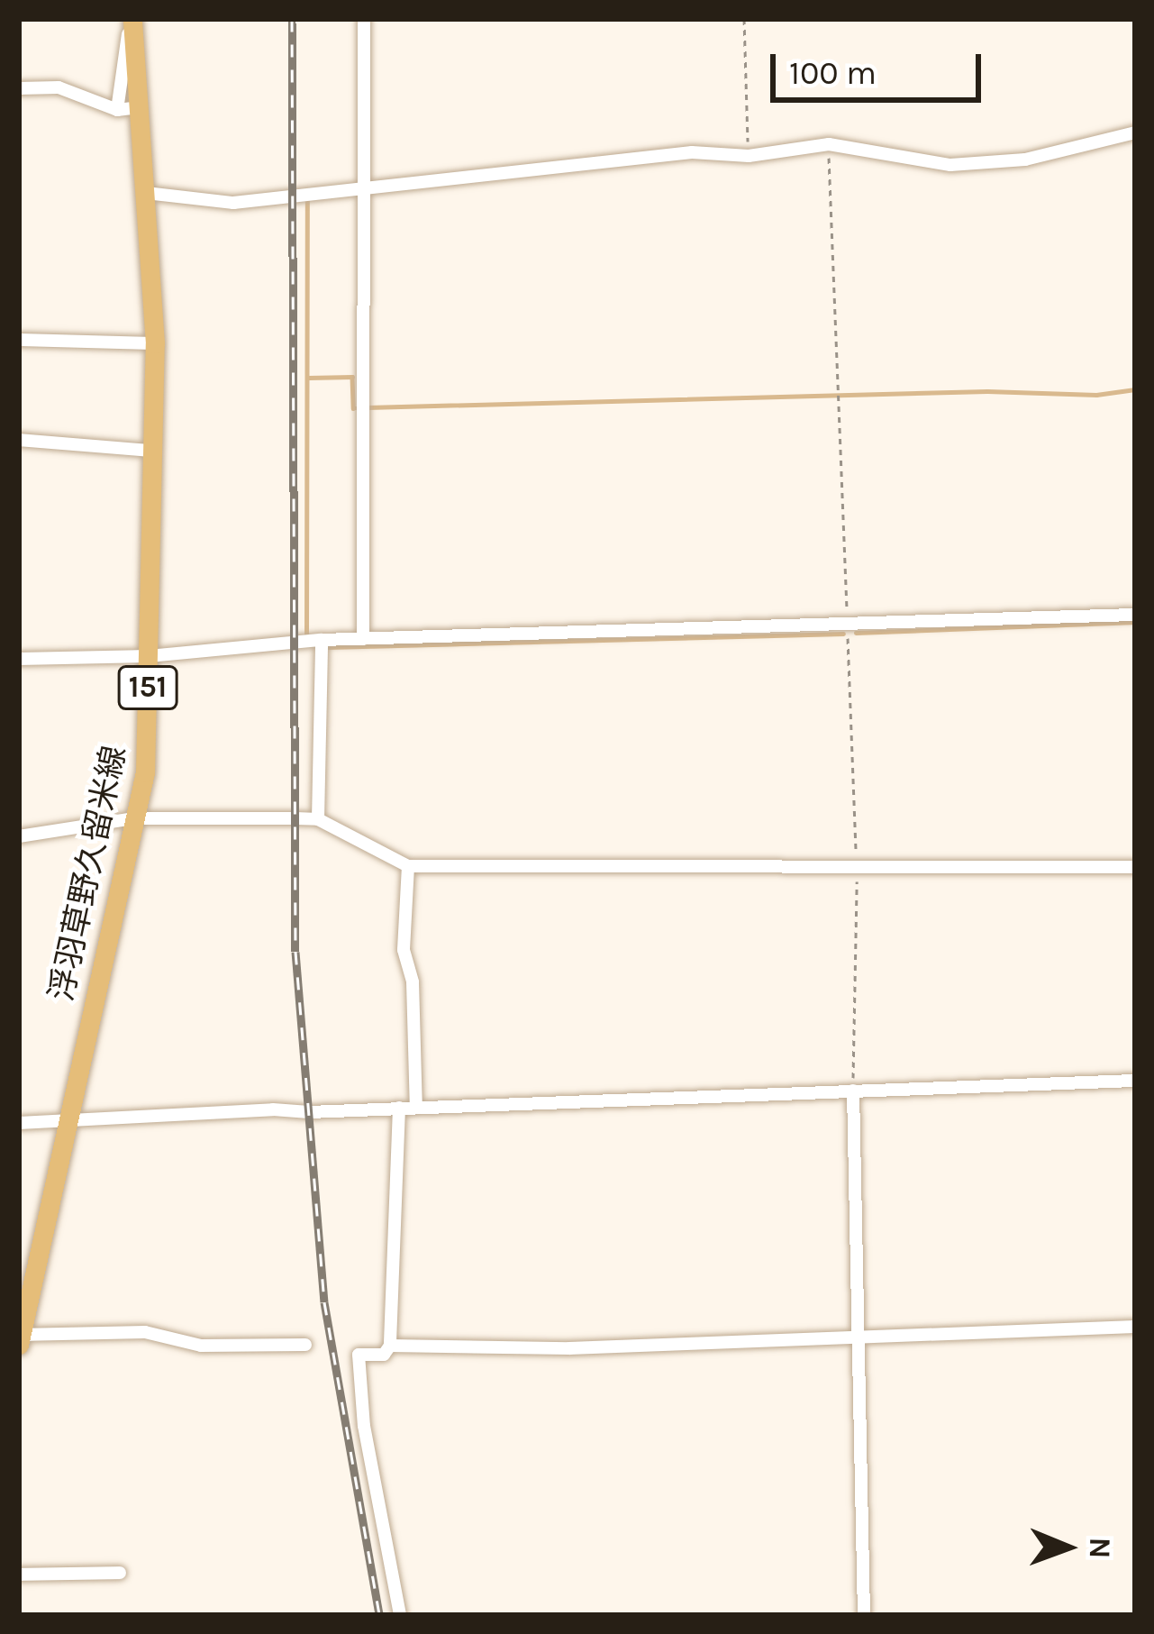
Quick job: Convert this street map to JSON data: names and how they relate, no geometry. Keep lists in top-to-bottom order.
{
  "streets": {
    "main road": ["151", "浮羽草野久留米線"]
  },
  "scale_bar": "100 m",
  "north": "right"
}
